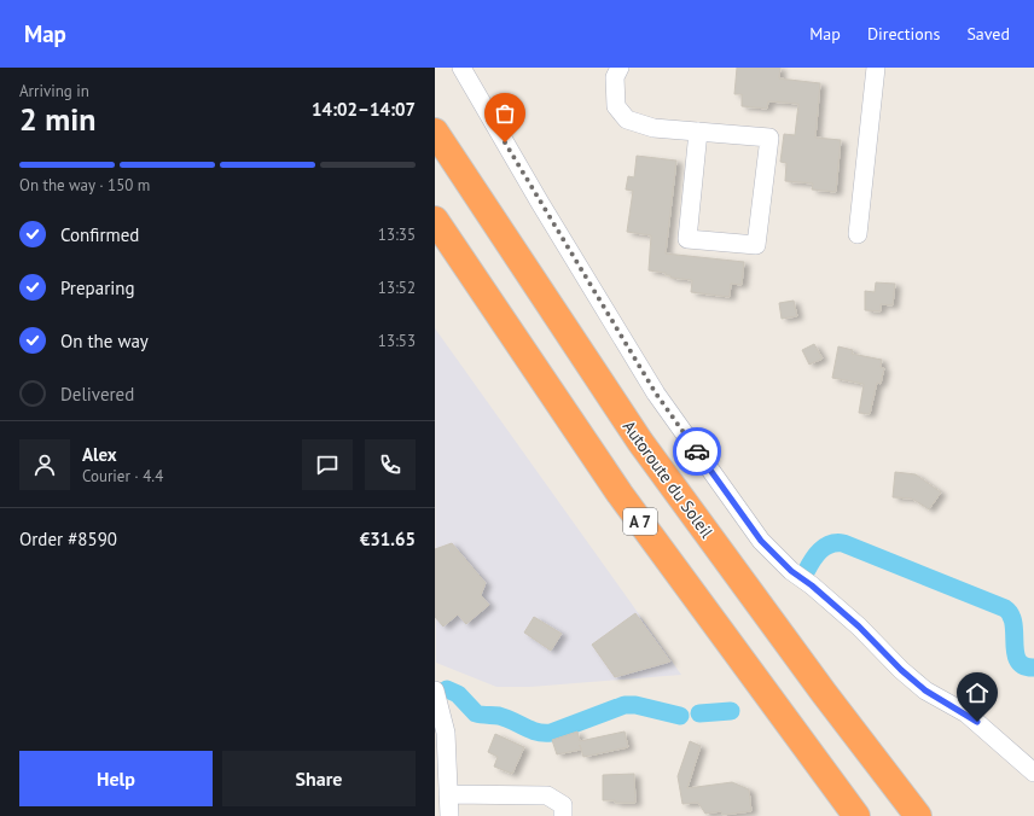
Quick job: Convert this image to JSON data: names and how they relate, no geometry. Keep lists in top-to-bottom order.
{
  "streets": {
    "highway": ["Autoroute du Soleil", "A 7"]
  },
  "page": {
    "header": "Map",
    "nav": ["Map", "Directions", "Saved"],
    "heading": ["2 min", "Arriving in", "14:02–14:07"],
    "panel": [
      "Alex",
      "Courier · 4.4",
      "Order #8590",
      "€31.65"
    ],
    "bar": "On the way · 150 m",
    "list": [
      ["Confirmed", "13:35"],
      ["Preparing", "13:52"],
      ["On the way", "13:53"],
      "Delivered"
    ],
    "buttons": ["Help", "Share"]
  }
}
